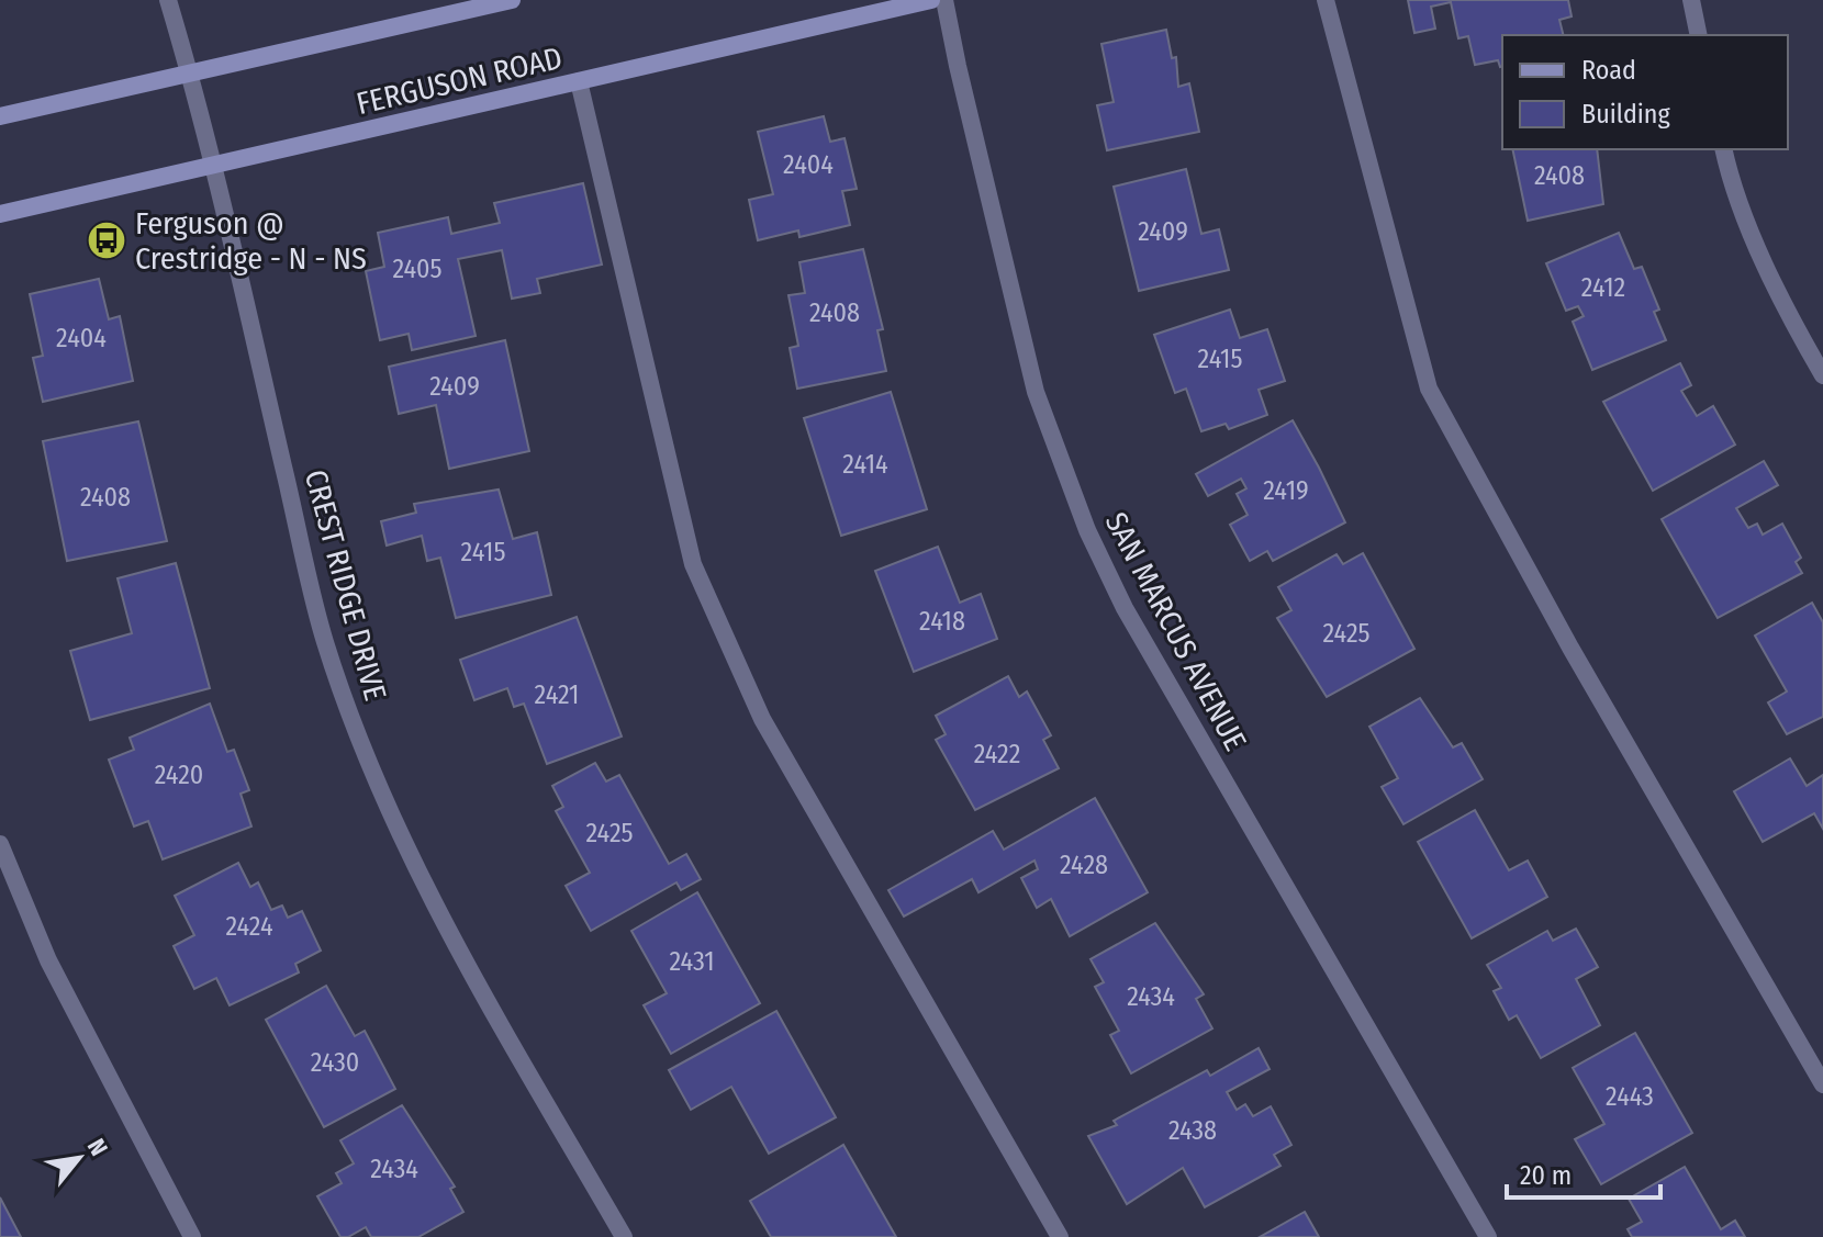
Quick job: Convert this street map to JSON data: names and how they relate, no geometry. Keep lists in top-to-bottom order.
{
  "streets": {
    "main road": ["FERGUSON ROAD"],
    "street": ["CREST RIDGE DRIVE", "SAN MARCUS AVENUE"]
  },
  "crossings": [
    ["FERGUSON ROAD", "CREST RIDGE DRIVE"]
  ],
  "places": {
    "bus stop": ["Ferguson @ Crestridge - N - NS"]
  },
  "house_numbers": [
    "2404",
    "2408",
    "2409",
    "2405",
    "2412",
    "2408",
    "2404",
    "2415",
    "2409",
    "2414",
    "2419",
    "2408",
    "2415",
    "2418",
    "2425",
    "2421",
    "2422",
    "2420",
    "2425",
    "2428",
    "2424",
    "2431",
    "2434",
    "2430",
    "2443",
    "2438",
    "2434"
  ],
  "legend": ["Road", "Building"],
  "scale_bar": "20 m",
  "north": "top right"
}
